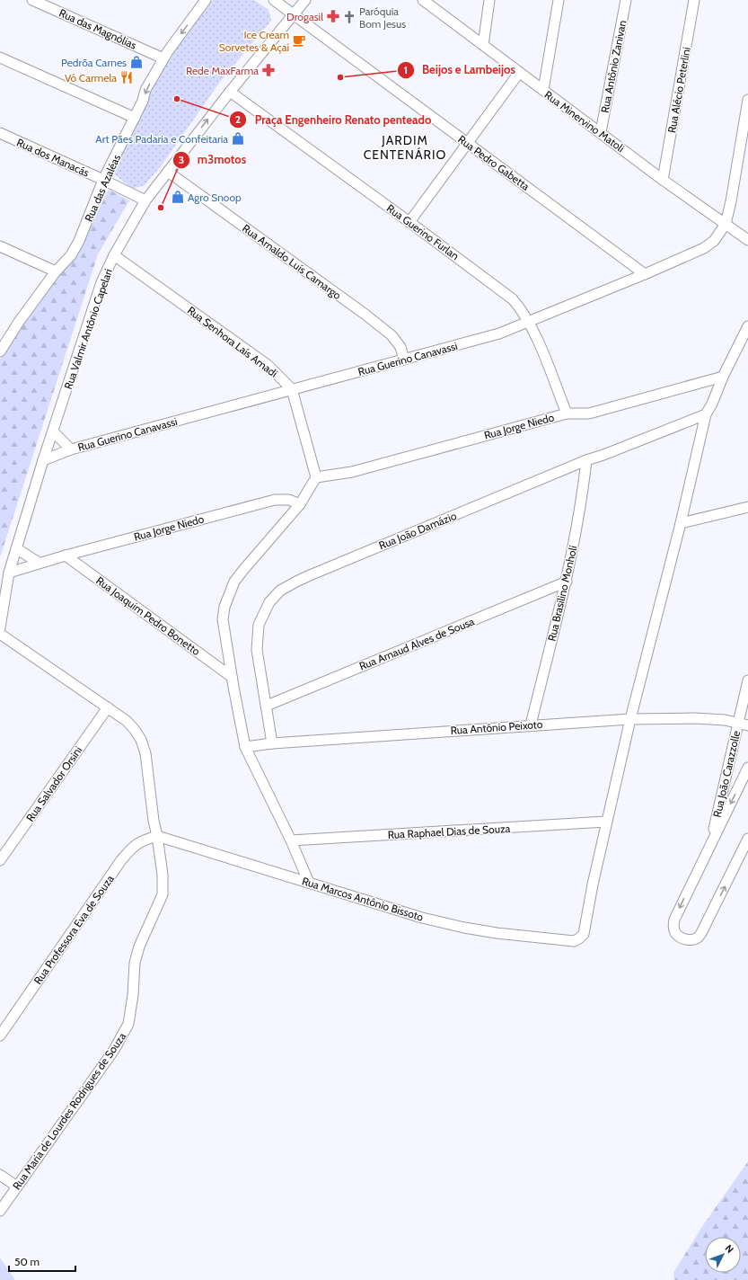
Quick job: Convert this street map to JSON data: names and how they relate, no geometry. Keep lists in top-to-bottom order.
{
  "streets": {
    "street": [
      "Rua das Magnólias",
      "Rua Antônio Zanivan",
      "Rua Alécio Peterlini",
      "Rua Minervino Matoli",
      "Rua dos Manacás",
      "Rua Pedro Gabetta",
      "Rua das Azaléas",
      "Rua Guerino Furlan",
      "Rua Arnaldo Luís Camargo",
      "Rua Valmir Antônio Capelari",
      "Rua Senhora Laís Amadi",
      "Rua Guerino Canavassi",
      "Rua Jorge Niedo",
      "Rua João Damázio",
      "Rua Brasilino Monholi",
      "Rua Joaquim Pedro Bonetto",
      "Rua Arnaud Alves de Sousa",
      "Rua Antônio Peixoto",
      "Rua João Carazzolle",
      "Rua Salvador Orsini",
      "Rua Raphael Dias de Souza",
      "Rua Marcos Antônio Bissoto",
      "Rua Professora Eva de Souza",
      "Rua Maria de Lourdes Rodrigues de Souza"
    ]
  },
  "crossings": [
    ["Rua das Magnólias", "Rua das Azaléas"],
    ["Rua Antônio Zanivan", "Rua Minervino Matoli"],
    ["Rua Alécio Peterlini", "Rua Minervino Matoli"],
    ["Rua Minervino Matoli", "Rua Guerino Canavassi"],
    ["Rua dos Manacás", "Rua das Azaléas"],
    ["Rua dos Manacás", "Rua Valmir Antônio Capelari"],
    ["Rua Pedro Gabetta", "Rua Valmir Antônio Capelari"],
    ["Rua Pedro Gabetta", "Rua Guerino Canavassi"],
    ["Rua Guerino Furlan", "Rua Valmir Antônio Capelari"],
    ["Rua Guerino Furlan", "Rua Guerino Canavassi"],
    ["Rua Guerino Furlan", "Rua Jorge Niedo"],
    ["Rua Arnaldo Luís Camargo", "Rua Valmir Antônio Capelari"],
    ["Rua Arnaldo Luís Camargo", "Rua Guerino Canavassi"],
    ["Rua Valmir Antônio Capelari", "Rua Senhora Laís Amadi"],
    ["Rua Valmir Antônio Capelari", "Rua Guerino Canavassi"],
    ["Rua Valmir Antônio Capelari", "Rua Jorge Niedo"],
    ["Rua Senhora Laís Amadi", "Rua Guerino Canavassi"],
    ["Rua Senhora Laís Amadi", "Rua Jorge Niedo"],
    ["Rua Jorge Niedo", "Rua Joaquim Pedro Bonetto"],
    ["Rua João Damázio", "Rua Brasilino Monholi"],
    ["Rua João Damázio", "Rua Arnaud Alves de Sousa"],
    ["Rua João Damázio", "Rua Antônio Peixoto"],
    ["Rua Brasilino Monholi", "Rua Arnaud Alves de Sousa"],
    ["Rua Brasilino Monholi", "Rua Antônio Peixoto"],
    ["Rua Antônio Peixoto", "Rua João Carazzolle"],
    ["Rua Salvador Orsini", "Rua Maria de Lourdes Rodrigues de Souza"],
    ["Rua Raphael Dias de Souza", "Rua Marcos Antônio Bissoto"],
    ["Rua Marcos Antônio Bissoto", "Rua Professora Eva de Souza"],
    ["Rua Marcos Antônio Bissoto", "Rua Maria de Lourdes Rodrigues de Souza"],
    ["Rua Professora Eva de Souza", "Rua Maria de Lourdes Rodrigues de Souza"]
  ],
  "districts": ["JARDIM CENTENÁRIO"],
  "places": {
    "pharmacy": ["Drogasil", "Rede MaxFarma"],
    "church": ["Paróquia Bom Jesus"],
    "cafe": ["Ice Cream Sorvetes & Açaí"],
    "shop": ["Pedrõa Carnes", "Art Pães Padaria e Confeitaria", "Agro Snoop"],
    "restaurant": ["Vó Carmela"],
    "other": ["Beijos e Lambeijos", "Praça Engenheiro Renato penteado", "m3motos"]
  },
  "scale_bar": "50 m",
  "north": "top right"
}
